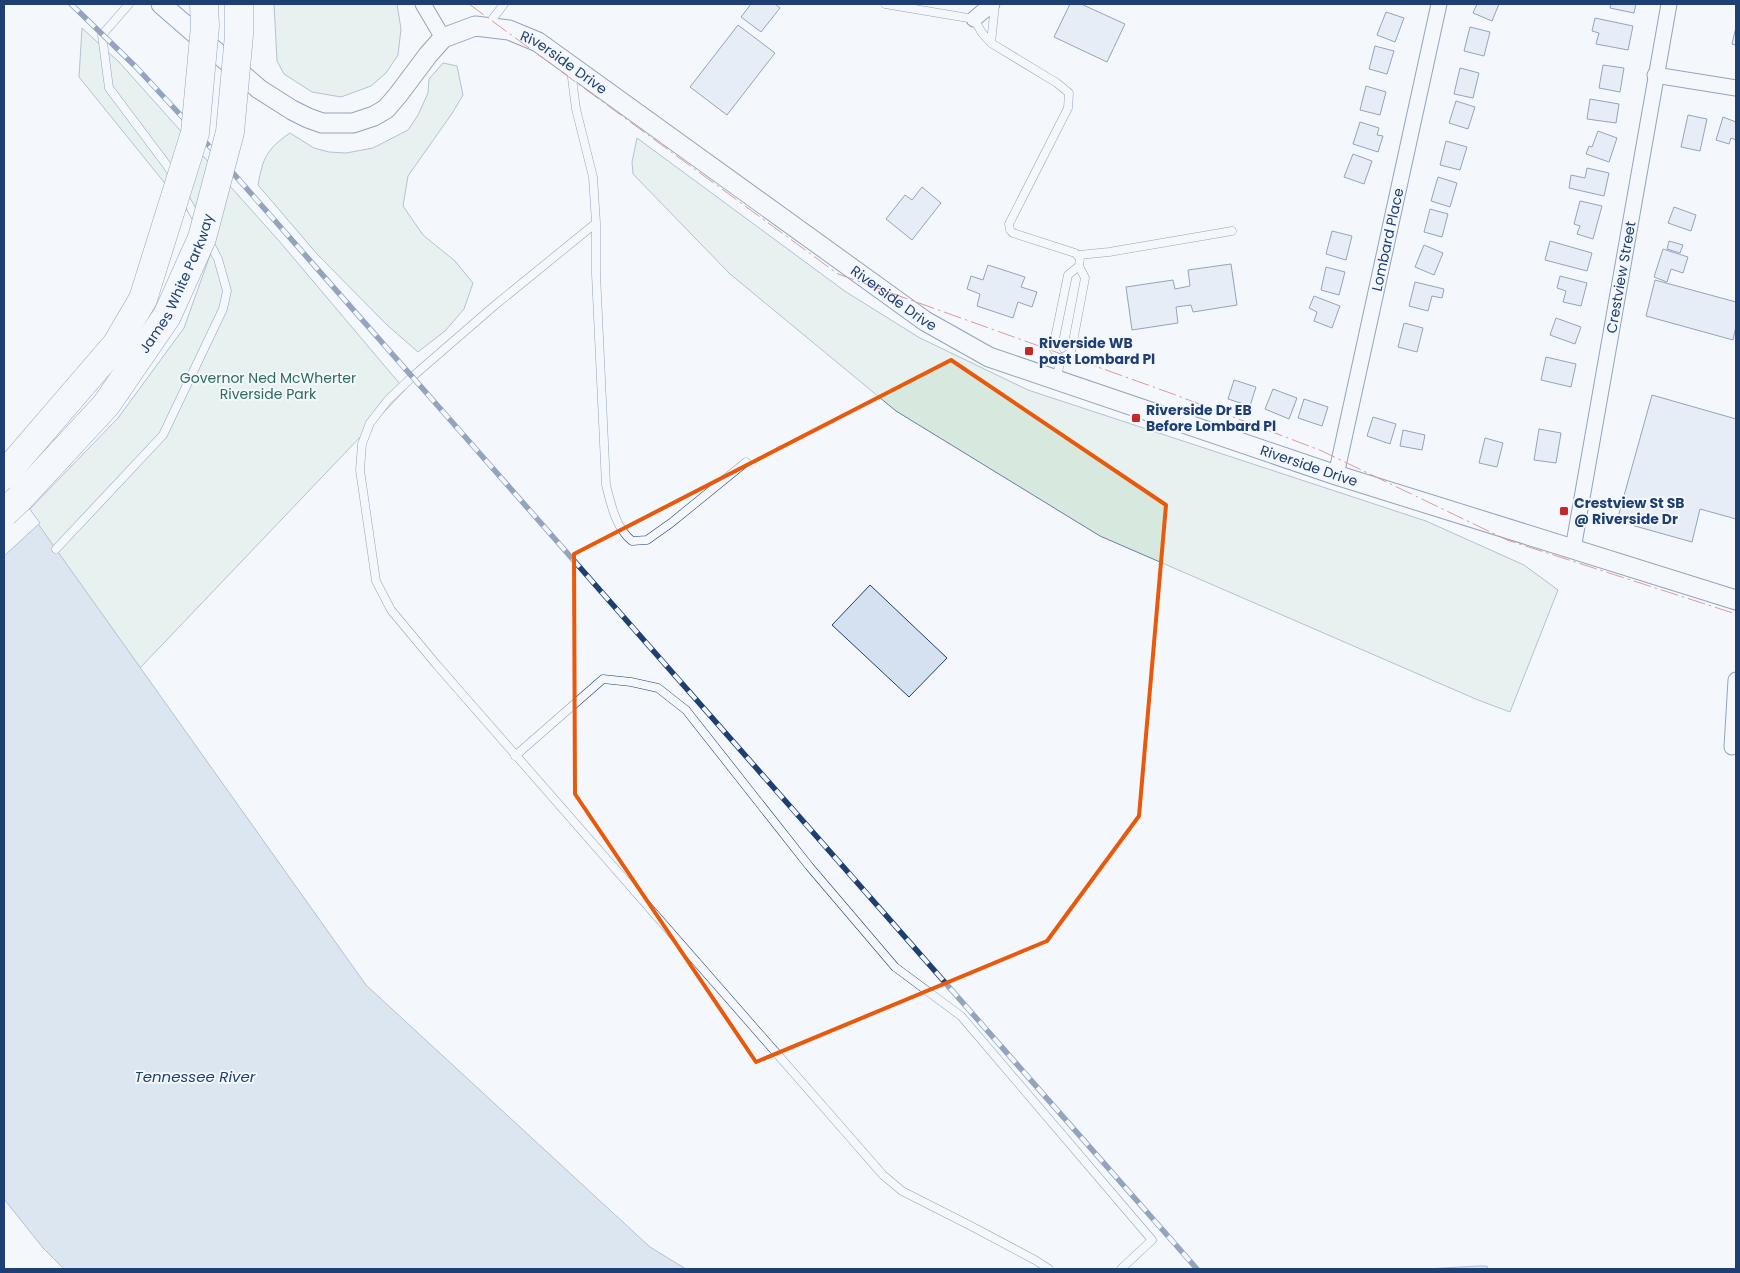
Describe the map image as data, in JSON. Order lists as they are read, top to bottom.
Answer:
{
  "streets": {
    "highway": ["James White Parkway"],
    "street": ["Riverside Drive", "Lombard Place", "Crestview Street"]
  },
  "crossings": [
    ["Riverside Drive", "Lombard Place"],
    ["Riverside Drive", "Crestview Street"]
  ],
  "water": ["Tennessee River"],
  "parks": ["Governor Ned McWherter Riverside Park"],
  "places": {
    "transit": ["Riverside WB past Lombard Pl", "Riverside Dr EB Before Lombard Pl", "Crestview St SB @ Riverside Dr"]
  }
}
